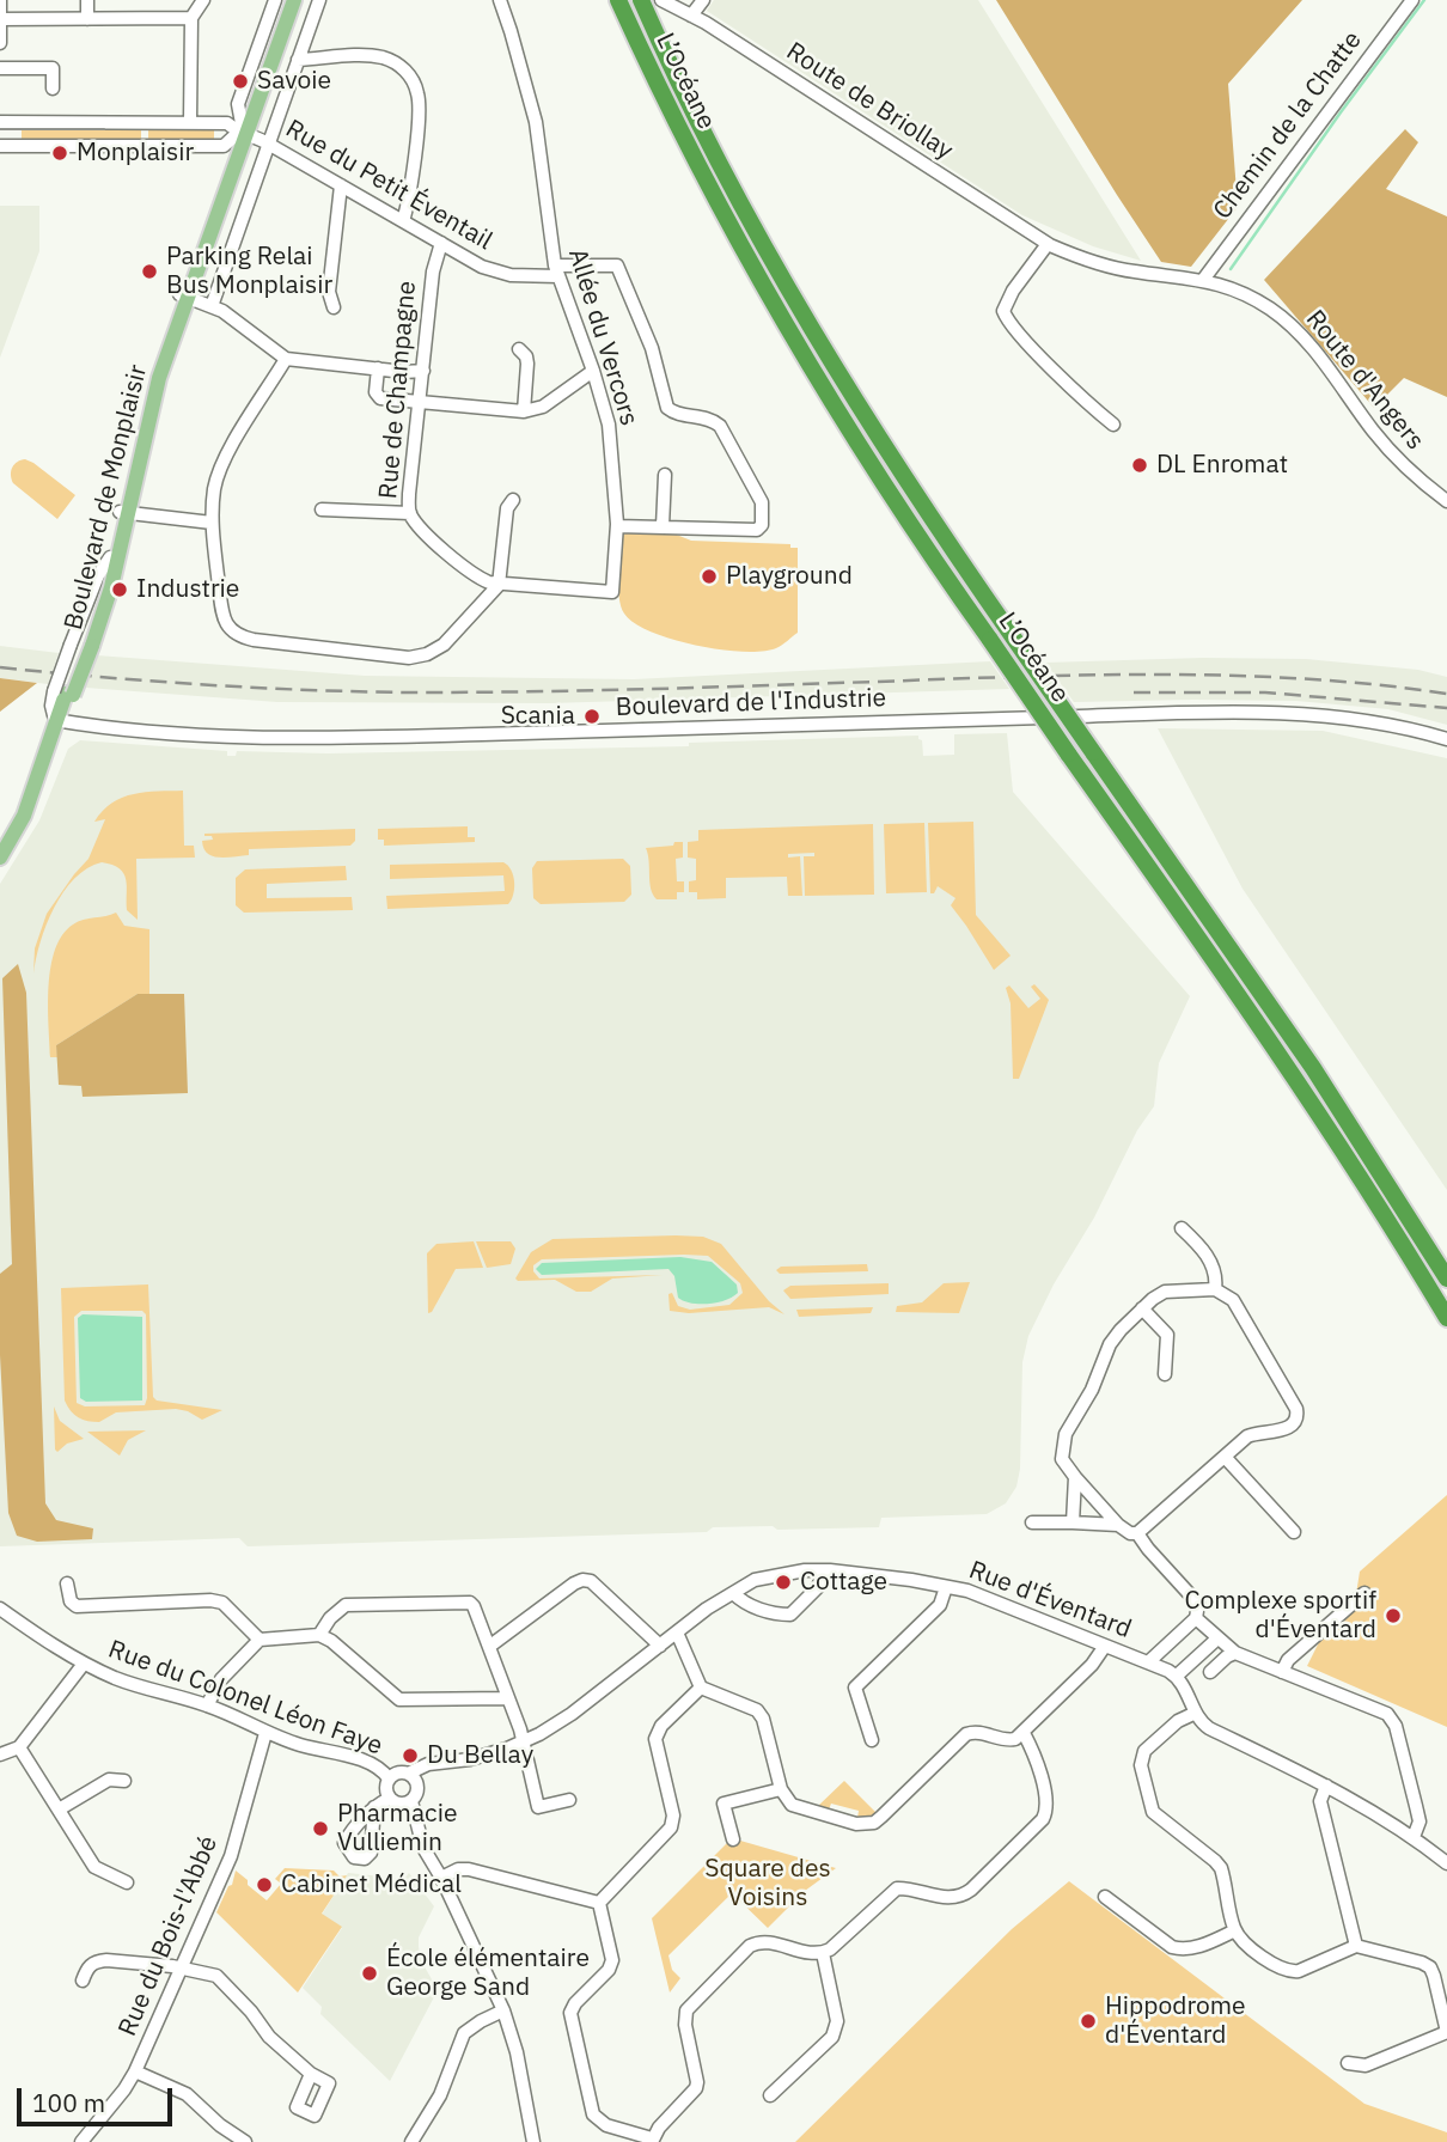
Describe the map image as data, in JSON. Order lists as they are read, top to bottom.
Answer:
{
  "streets": {
    "highway": ["L’Océane"],
    "main road": ["Boulevard de Monplaisir"],
    "street": [
      "Route de Briollay",
      "Chemin de la Chatte",
      "Rue du Petit Éventail",
      "Allée du Vercors",
      "Route d'Angers",
      "Rue de Champagne",
      "Boulevard de l'Industrie",
      "Rue d'Éventard",
      "Rue du Colonel Léon Faye",
      "Rue du Bois-l'Abbé"
    ]
  },
  "crossings": [
    ["Route de Briollay", "Route d'Angers"],
    ["Chemin de la Chatte", "Route d'Angers"],
    ["Rue du Petit Éventail", "Allée du Vercors"],
    ["Rue du Petit Éventail", "Rue de Champagne"],
    ["Rue du Petit Éventail", "Boulevard de Monplaisir"],
    ["Allée du Vercors", "Rue de Champagne"],
    ["Boulevard de Monplaisir", "Boulevard de l'Industrie"],
    ["Rue d'Éventard", "Rue du Colonel Léon Faye"],
    ["Rue du Colonel Léon Faye", "Rue du Bois-l'Abbé"]
  ],
  "parks": ["Square des Voisins"],
  "places": [
    "Savoie",
    "Monplaisir",
    "Parking Relai Bus Monplaisir",
    "DL Enromat",
    "Playground",
    "Industrie",
    "Scania",
    "Cottage",
    "Complexe sportif d'Éventard",
    "Du Bellay",
    "Pharmacie Vulliemin",
    "Cabinet Médical",
    "École élémentaire George Sand",
    "Hippodrome d'Éventard"
  ],
  "scale_bar": "100 m"
}
